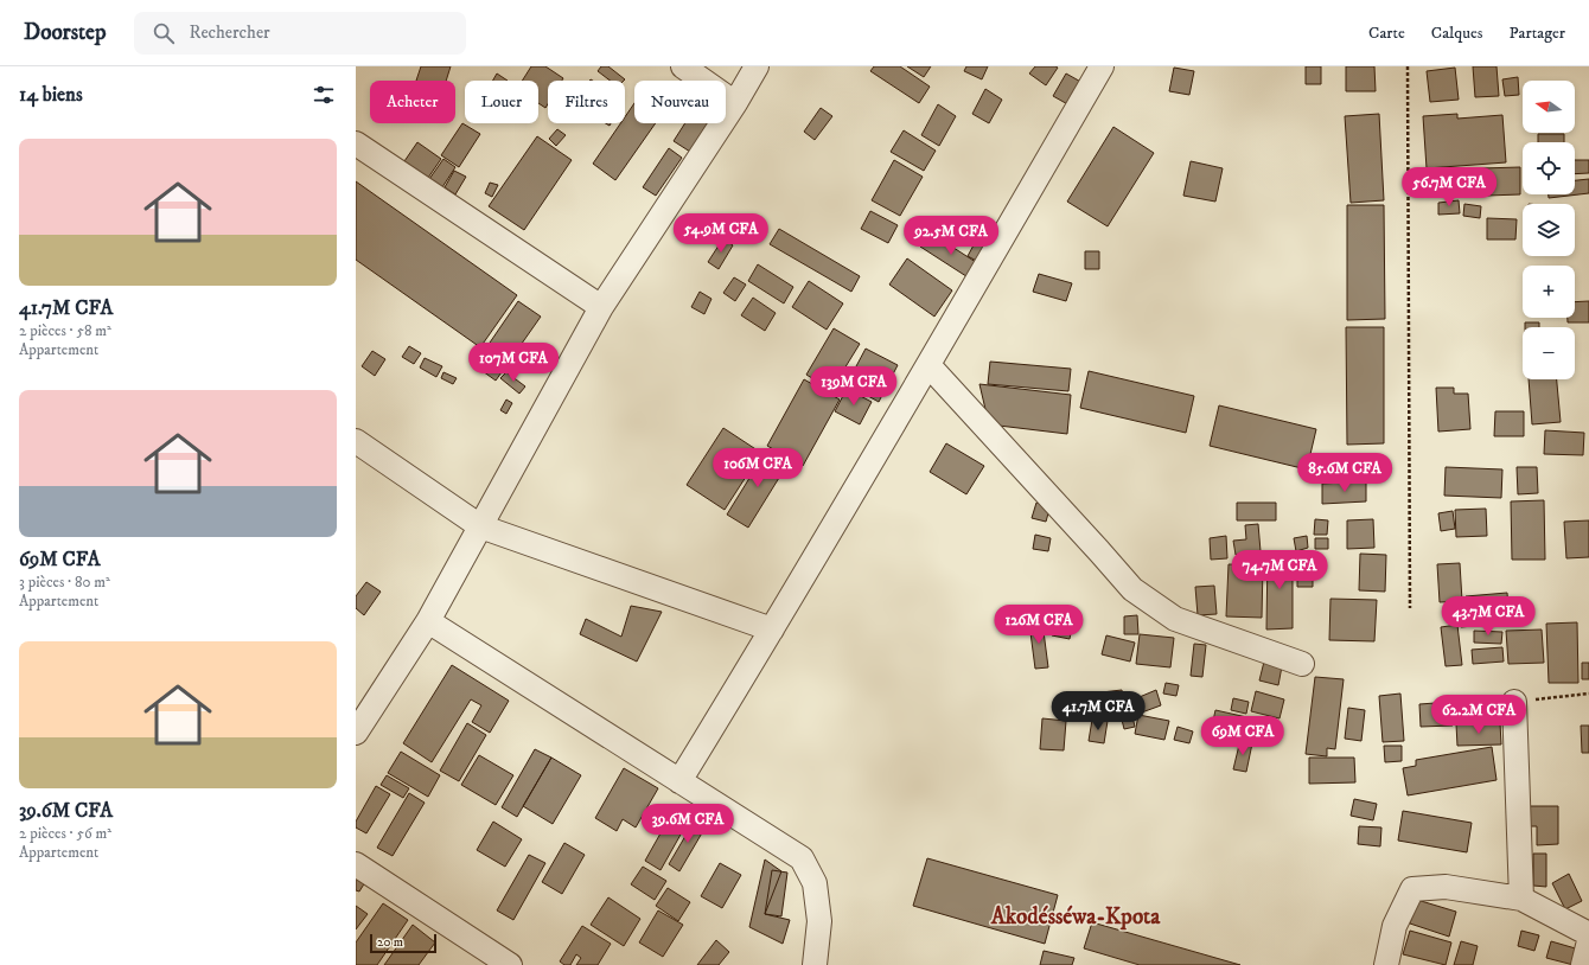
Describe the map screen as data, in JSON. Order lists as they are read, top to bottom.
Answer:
{
  "districts": ["Akodésséwa-Kpota"],
  "scale_bar": "20 m",
  "north": "left",
  "page": {
    "header": "Doorstep",
    "search": "Rechercher",
    "nav": ["Carte", "Calques", "Partager"],
    "heading": "14 biens",
    "map_buttons": ["+", "−"],
    "chip": [
      "Acheter",
      "Louer",
      "Filtres",
      "Nouveau"
    ],
    "list": [
      {
        "name": "41.7M CFA",
        "note": "2 pièces · 58 m² · Appartement"
      },
      {
        "name": "69M CFA",
        "note": "3 pièces · 80 m² · Appartement"
      },
      {
        "name": "39.6M CFA",
        "note": "2 pièces · 56 m² · Appartement"
      }
    ],
    "price": [
      "56.7M CFA",
      "54.9M CFA",
      "92.5M CFA",
      "107M CFA",
      "139M CFA",
      "106M CFA",
      "85.6M CFA",
      "74.7M CFA",
      "43.7M CFA",
      "126M CFA",
      "41.7M CFA",
      "62.2M CFA",
      "69M CFA",
      "39.6M CFA"
    ],
    "scale": "20 m"
  }
}
